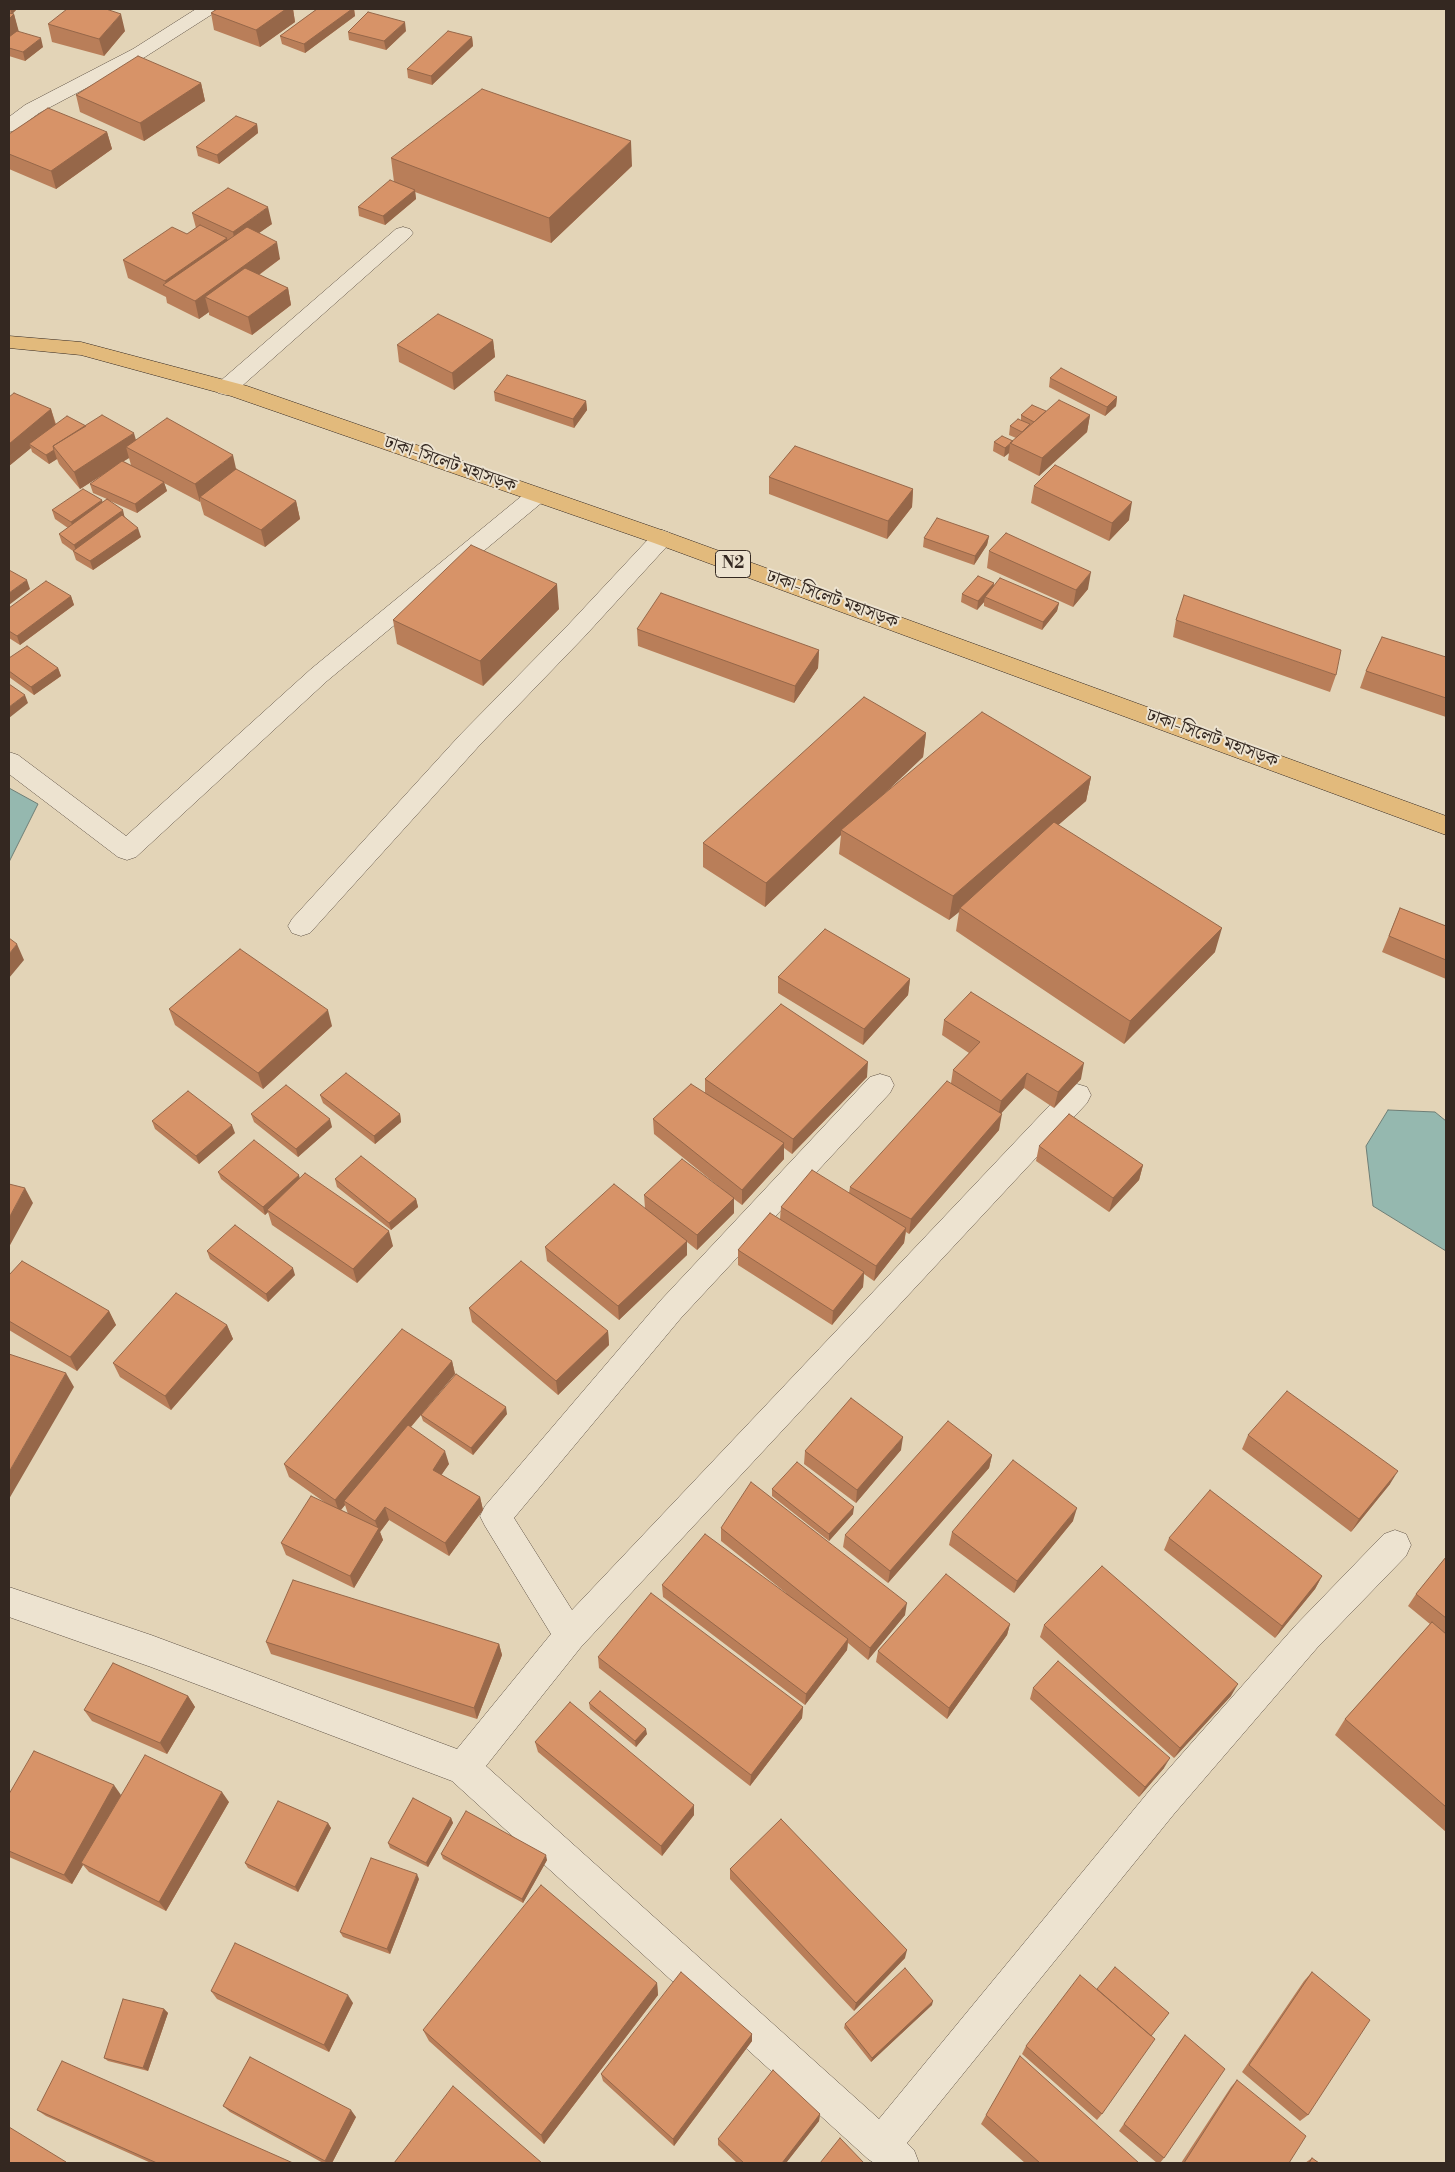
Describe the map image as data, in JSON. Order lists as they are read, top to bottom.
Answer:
{
  "streets": {
    "highway": ["ঢাকা-সিলেট মহাসড়ক", "N2"]
  }
}
